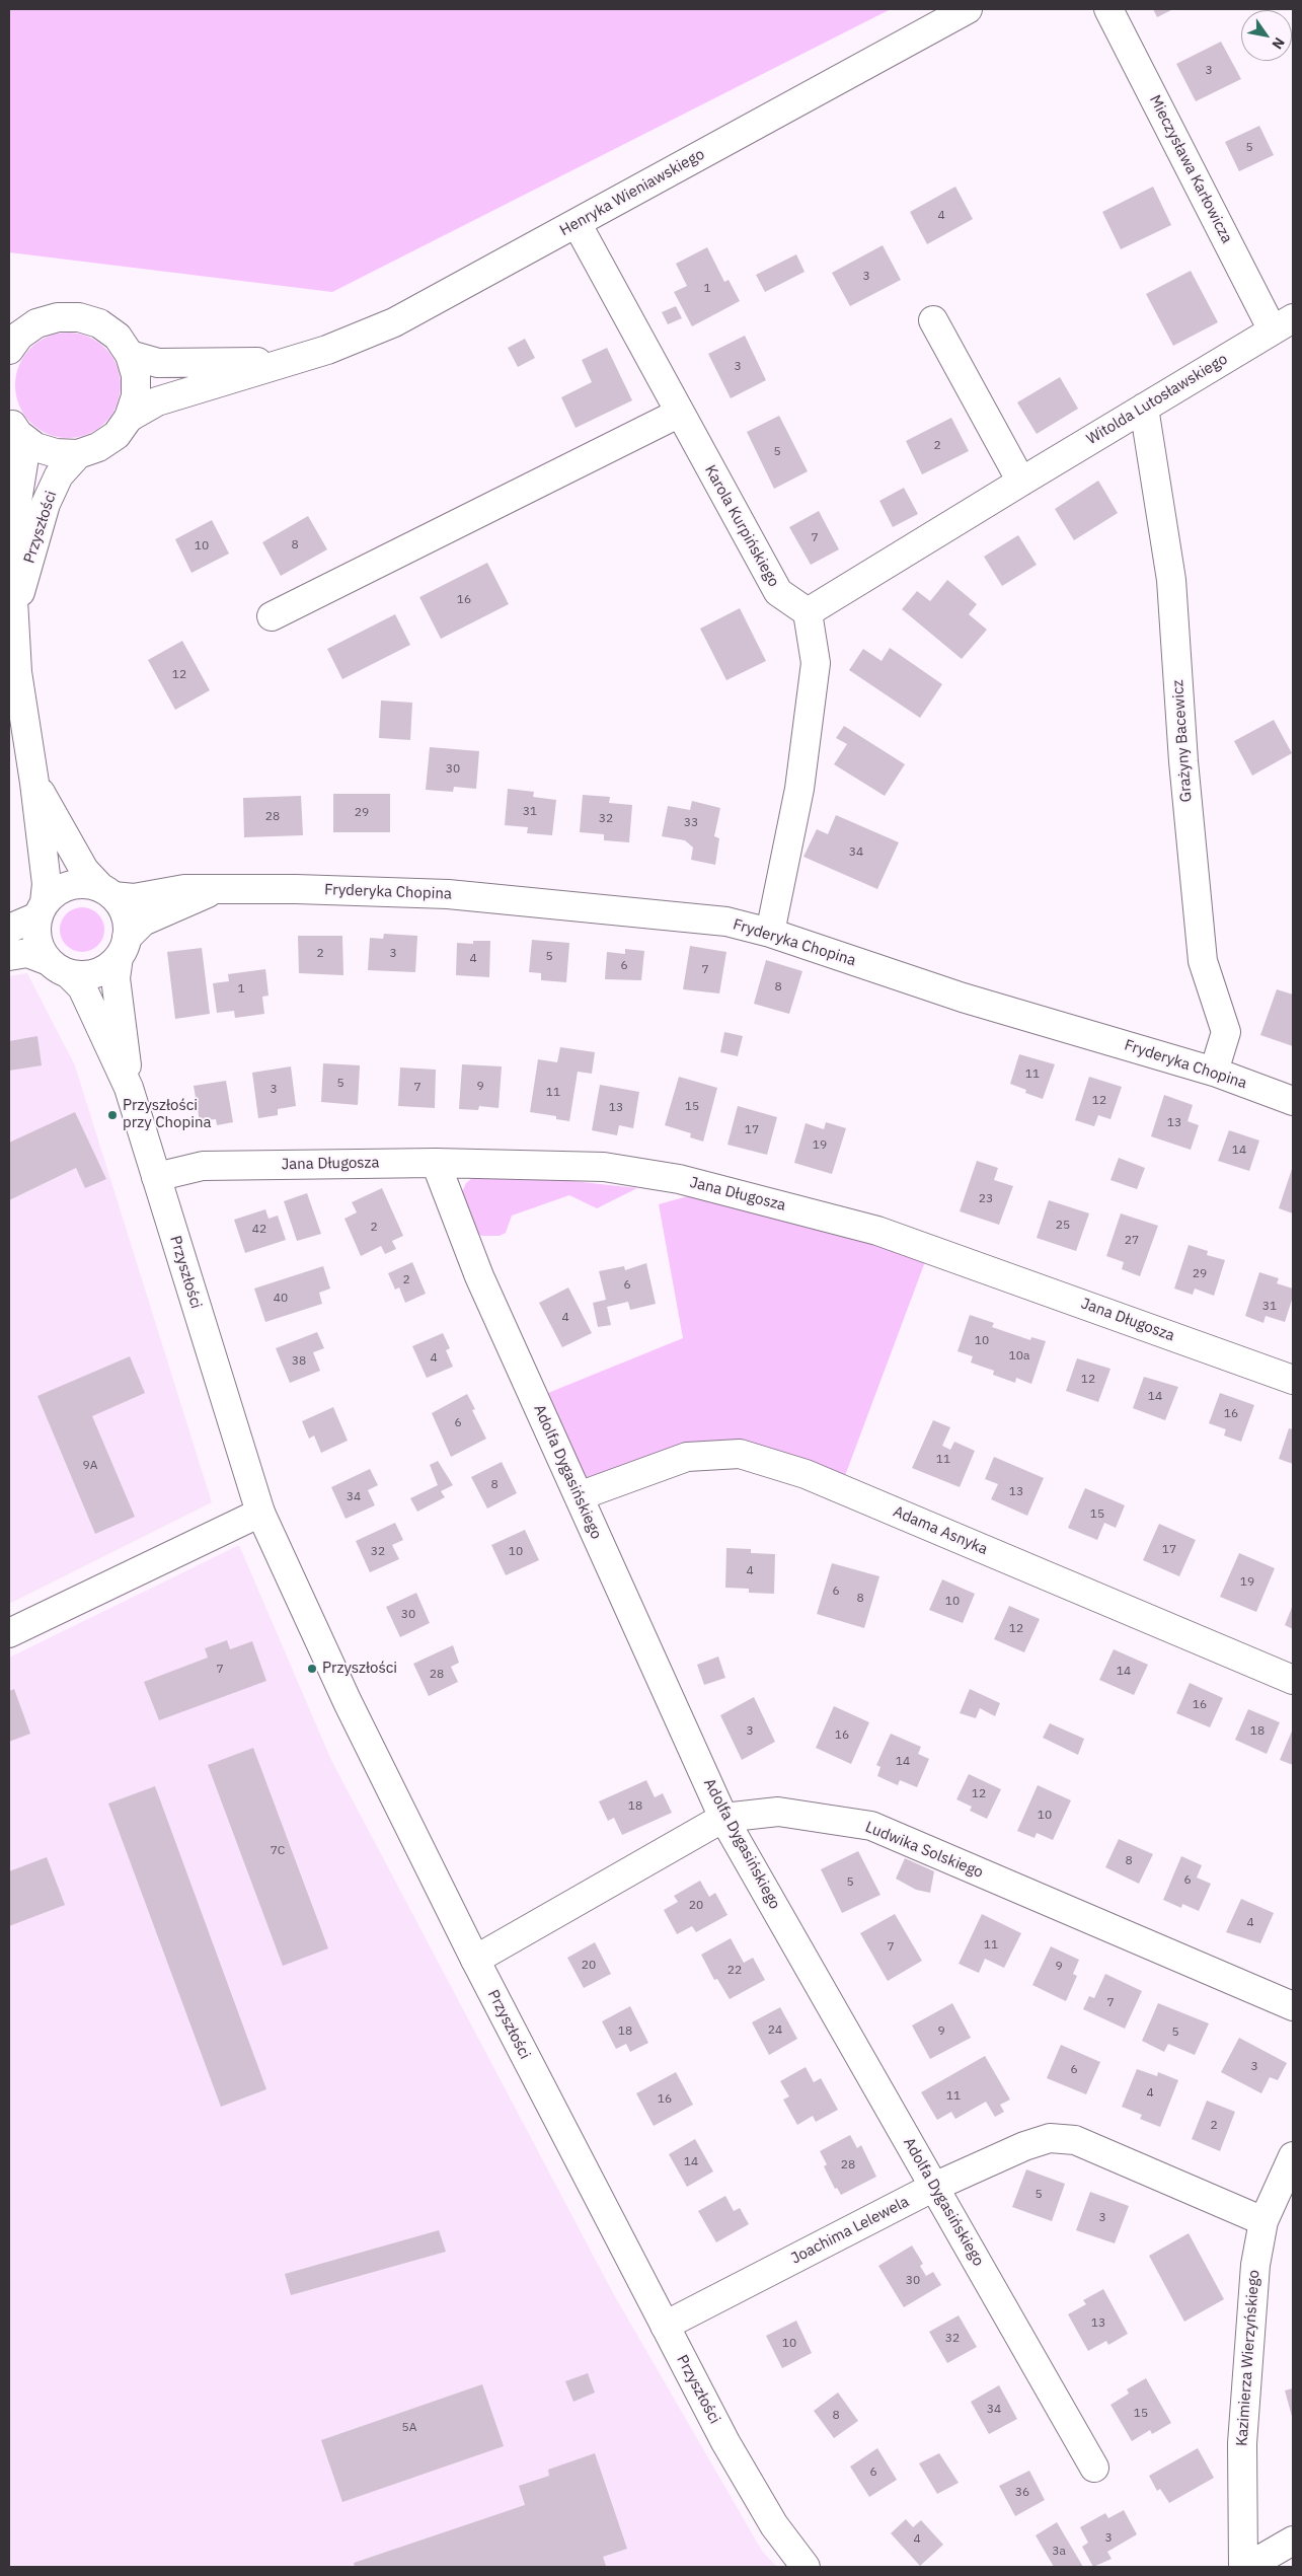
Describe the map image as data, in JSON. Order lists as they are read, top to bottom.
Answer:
{
  "streets": {
    "street": [
      "Mieczysława Karłowicza",
      "Henryka Wieniawskiego",
      "Witolda Lutosławskiego",
      "Karola Kurpińskiego",
      "Przyszłości",
      "Grażyny Bacewicz",
      "Fryderyka Chopina",
      "Jana Długosza",
      "Adolfa Dygasińskiego",
      "Adama Asnyka",
      "Ludwika Solskiego",
      "Joachima Lelewela",
      "Kazimierza Wierzyńskiego"
    ]
  },
  "crossings": [
    ["Mieczysława Karłowicza", "Witolda Lutosławskiego"],
    ["Henryka Wieniawskiego", "Karola Kurpińskiego"],
    ["Witolda Lutosławskiego", "Karola Kurpińskiego"],
    ["Witolda Lutosławskiego", "Grażyny Bacewicz"],
    ["Przyszłości", "Fryderyka Chopina"],
    ["Przyszłości", "Jana Długosza"],
    ["Przyszłości", "Ludwika Solskiego"],
    ["Przyszłości", "Joachima Lelewela"],
    ["Grażyny Bacewicz", "Fryderyka Chopina"],
    ["Jana Długosza", "Adolfa Dygasińskiego"],
    ["Adolfa Dygasińskiego", "Adama Asnyka"],
    ["Adolfa Dygasińskiego", "Ludwika Solskiego"],
    ["Adolfa Dygasińskiego", "Joachima Lelewela"],
    ["Joachima Lelewela", "Kazimierza Wierzyńskiego"]
  ],
  "places": ["Przyszłości przy Chopina", "Przyszłości"],
  "house_numbers": [
    "3",
    "5",
    "4",
    "3",
    "1",
    "3",
    "2",
    "5",
    "7",
    "8",
    "10",
    "16",
    "12",
    "30",
    "31",
    "29",
    "28",
    "32",
    "33",
    "34",
    "2",
    "3",
    "5",
    "4",
    "6",
    "7",
    "8",
    "1",
    "11",
    "5",
    "9",
    "7",
    "3",
    "11",
    "12",
    "15",
    "13",
    "13",
    "17",
    "19",
    "14",
    "23",
    "25",
    "2",
    "42",
    "27",
    "29",
    "2",
    "6",
    "40",
    "31",
    "4",
    "10",
    "10a",
    "4",
    "38",
    "12",
    "14",
    "16",
    "6",
    "11",
    "9A",
    "8",
    "13",
    "34",
    "15",
    "17",
    "32",
    "10",
    "4",
    "19",
    "6",
    "8",
    "10",
    "30",
    "12",
    "7",
    "14",
    "28",
    "16",
    "3",
    "18",
    "16",
    "14",
    "12",
    "18",
    "10",
    "7C",
    "8",
    "6",
    "5",
    "20",
    "4",
    "11",
    "7",
    "20",
    "9",
    "22",
    "7",
    "24",
    "18",
    "9",
    "5",
    "3",
    "6",
    "4",
    "11",
    "16",
    "2",
    "14",
    "28",
    "5",
    "3",
    "30",
    "13",
    "32",
    "10",
    "34",
    "15",
    "8",
    "5A",
    "6",
    "36",
    "3",
    "4",
    "3a"
  ],
  "north": "bottom right"
}
